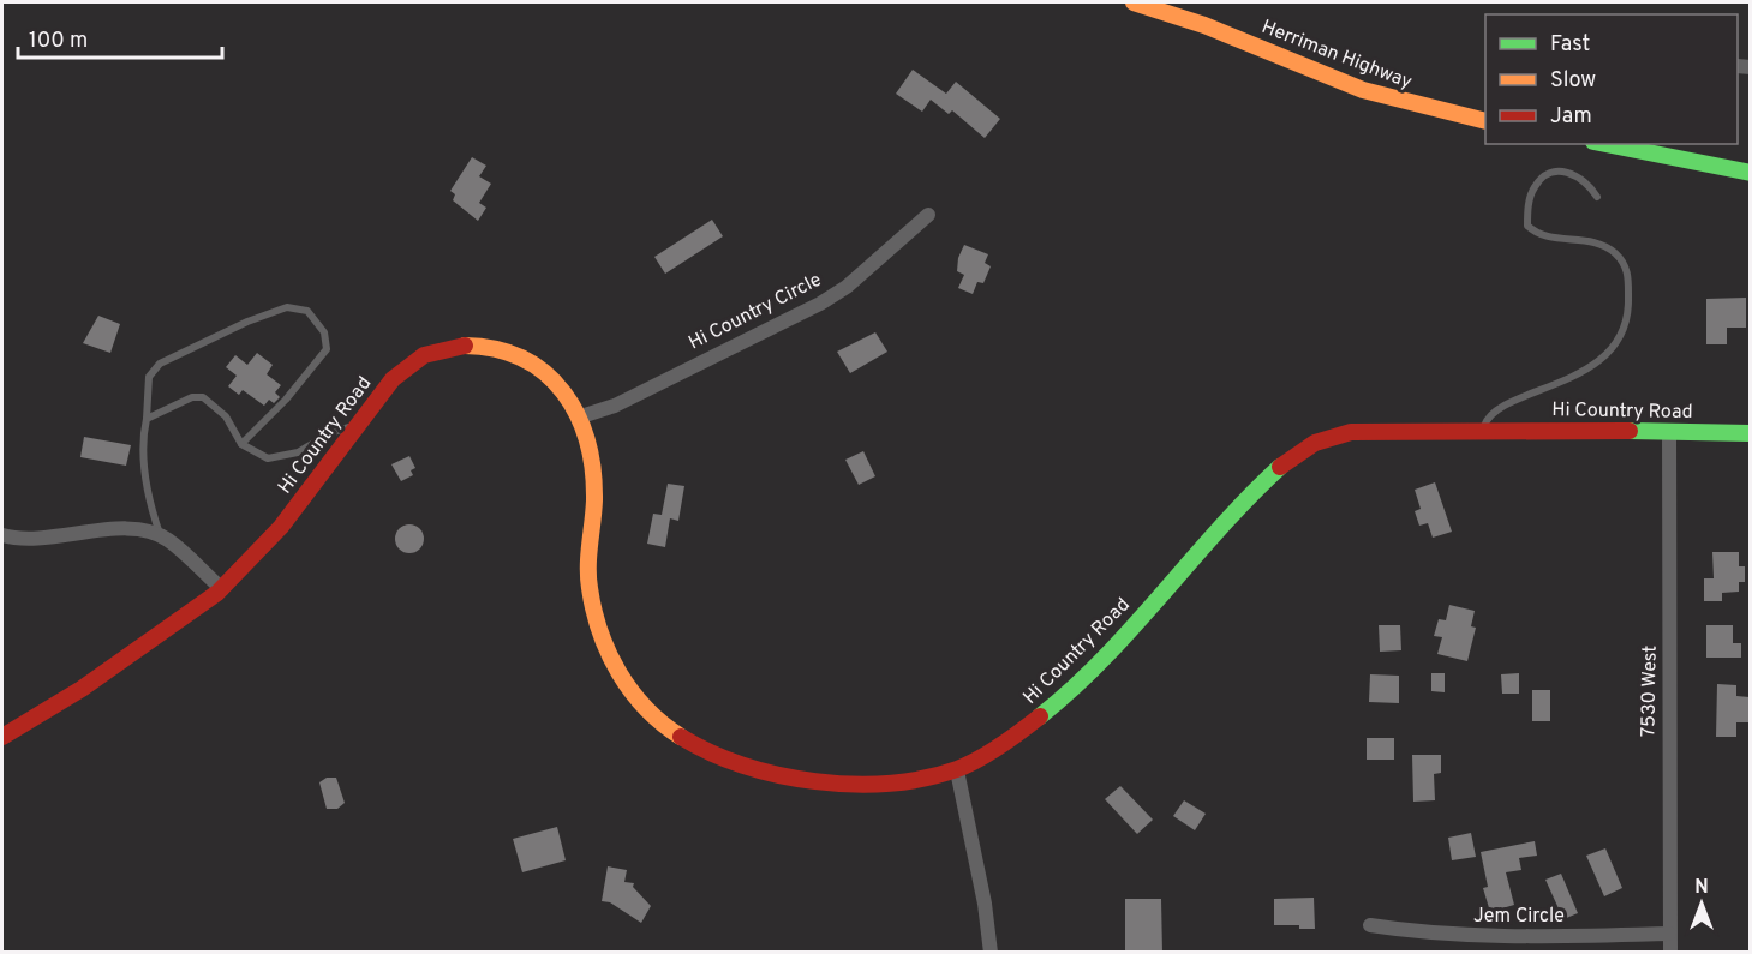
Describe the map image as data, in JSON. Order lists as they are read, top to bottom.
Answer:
{
  "streets": {
    "street": [
      "Herriman Highway",
      "Hi Country Circle",
      "Hi Country Road",
      "7530 West",
      "Jem Circle"
    ]
  },
  "crossings": [
    ["Hi Country Circle", "Hi Country Road"],
    ["Hi Country Road", "7530 West"],
    ["7530 West", "Jem Circle"]
  ],
  "legend": ["Fast", "Slow", "Jam"],
  "scale_bar": "100 m",
  "north": "top"
}
